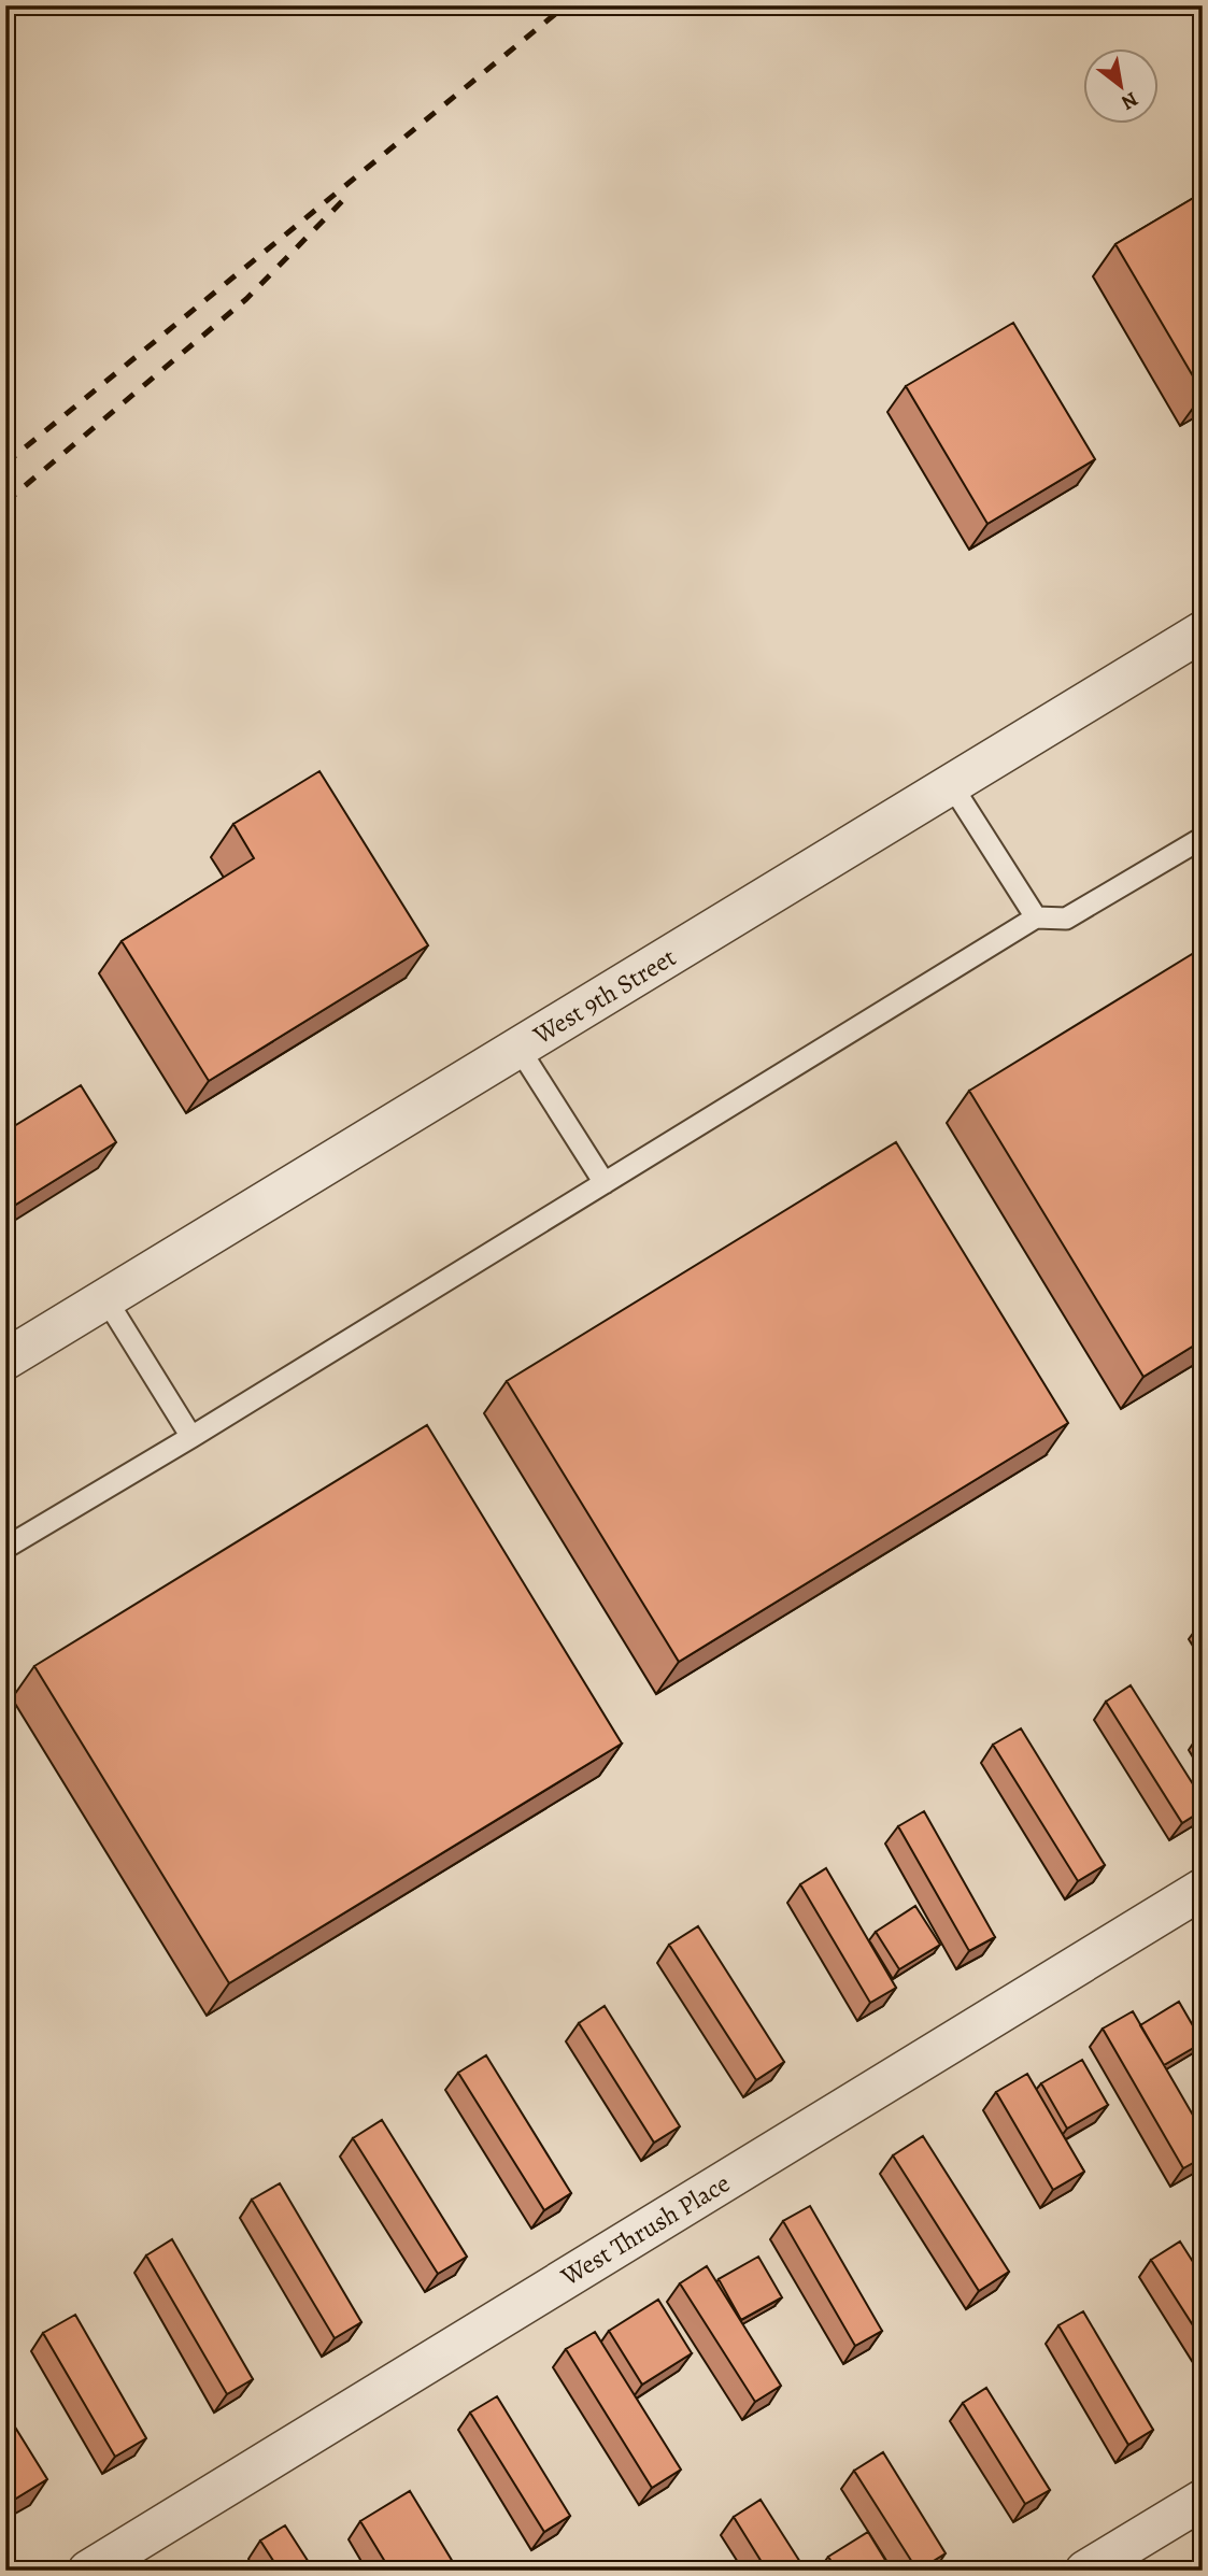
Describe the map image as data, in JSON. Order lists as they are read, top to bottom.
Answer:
{
  "streets": {
    "street": ["West 9th Street", "West Thrush Place"]
  },
  "north": "bottom right"
}
